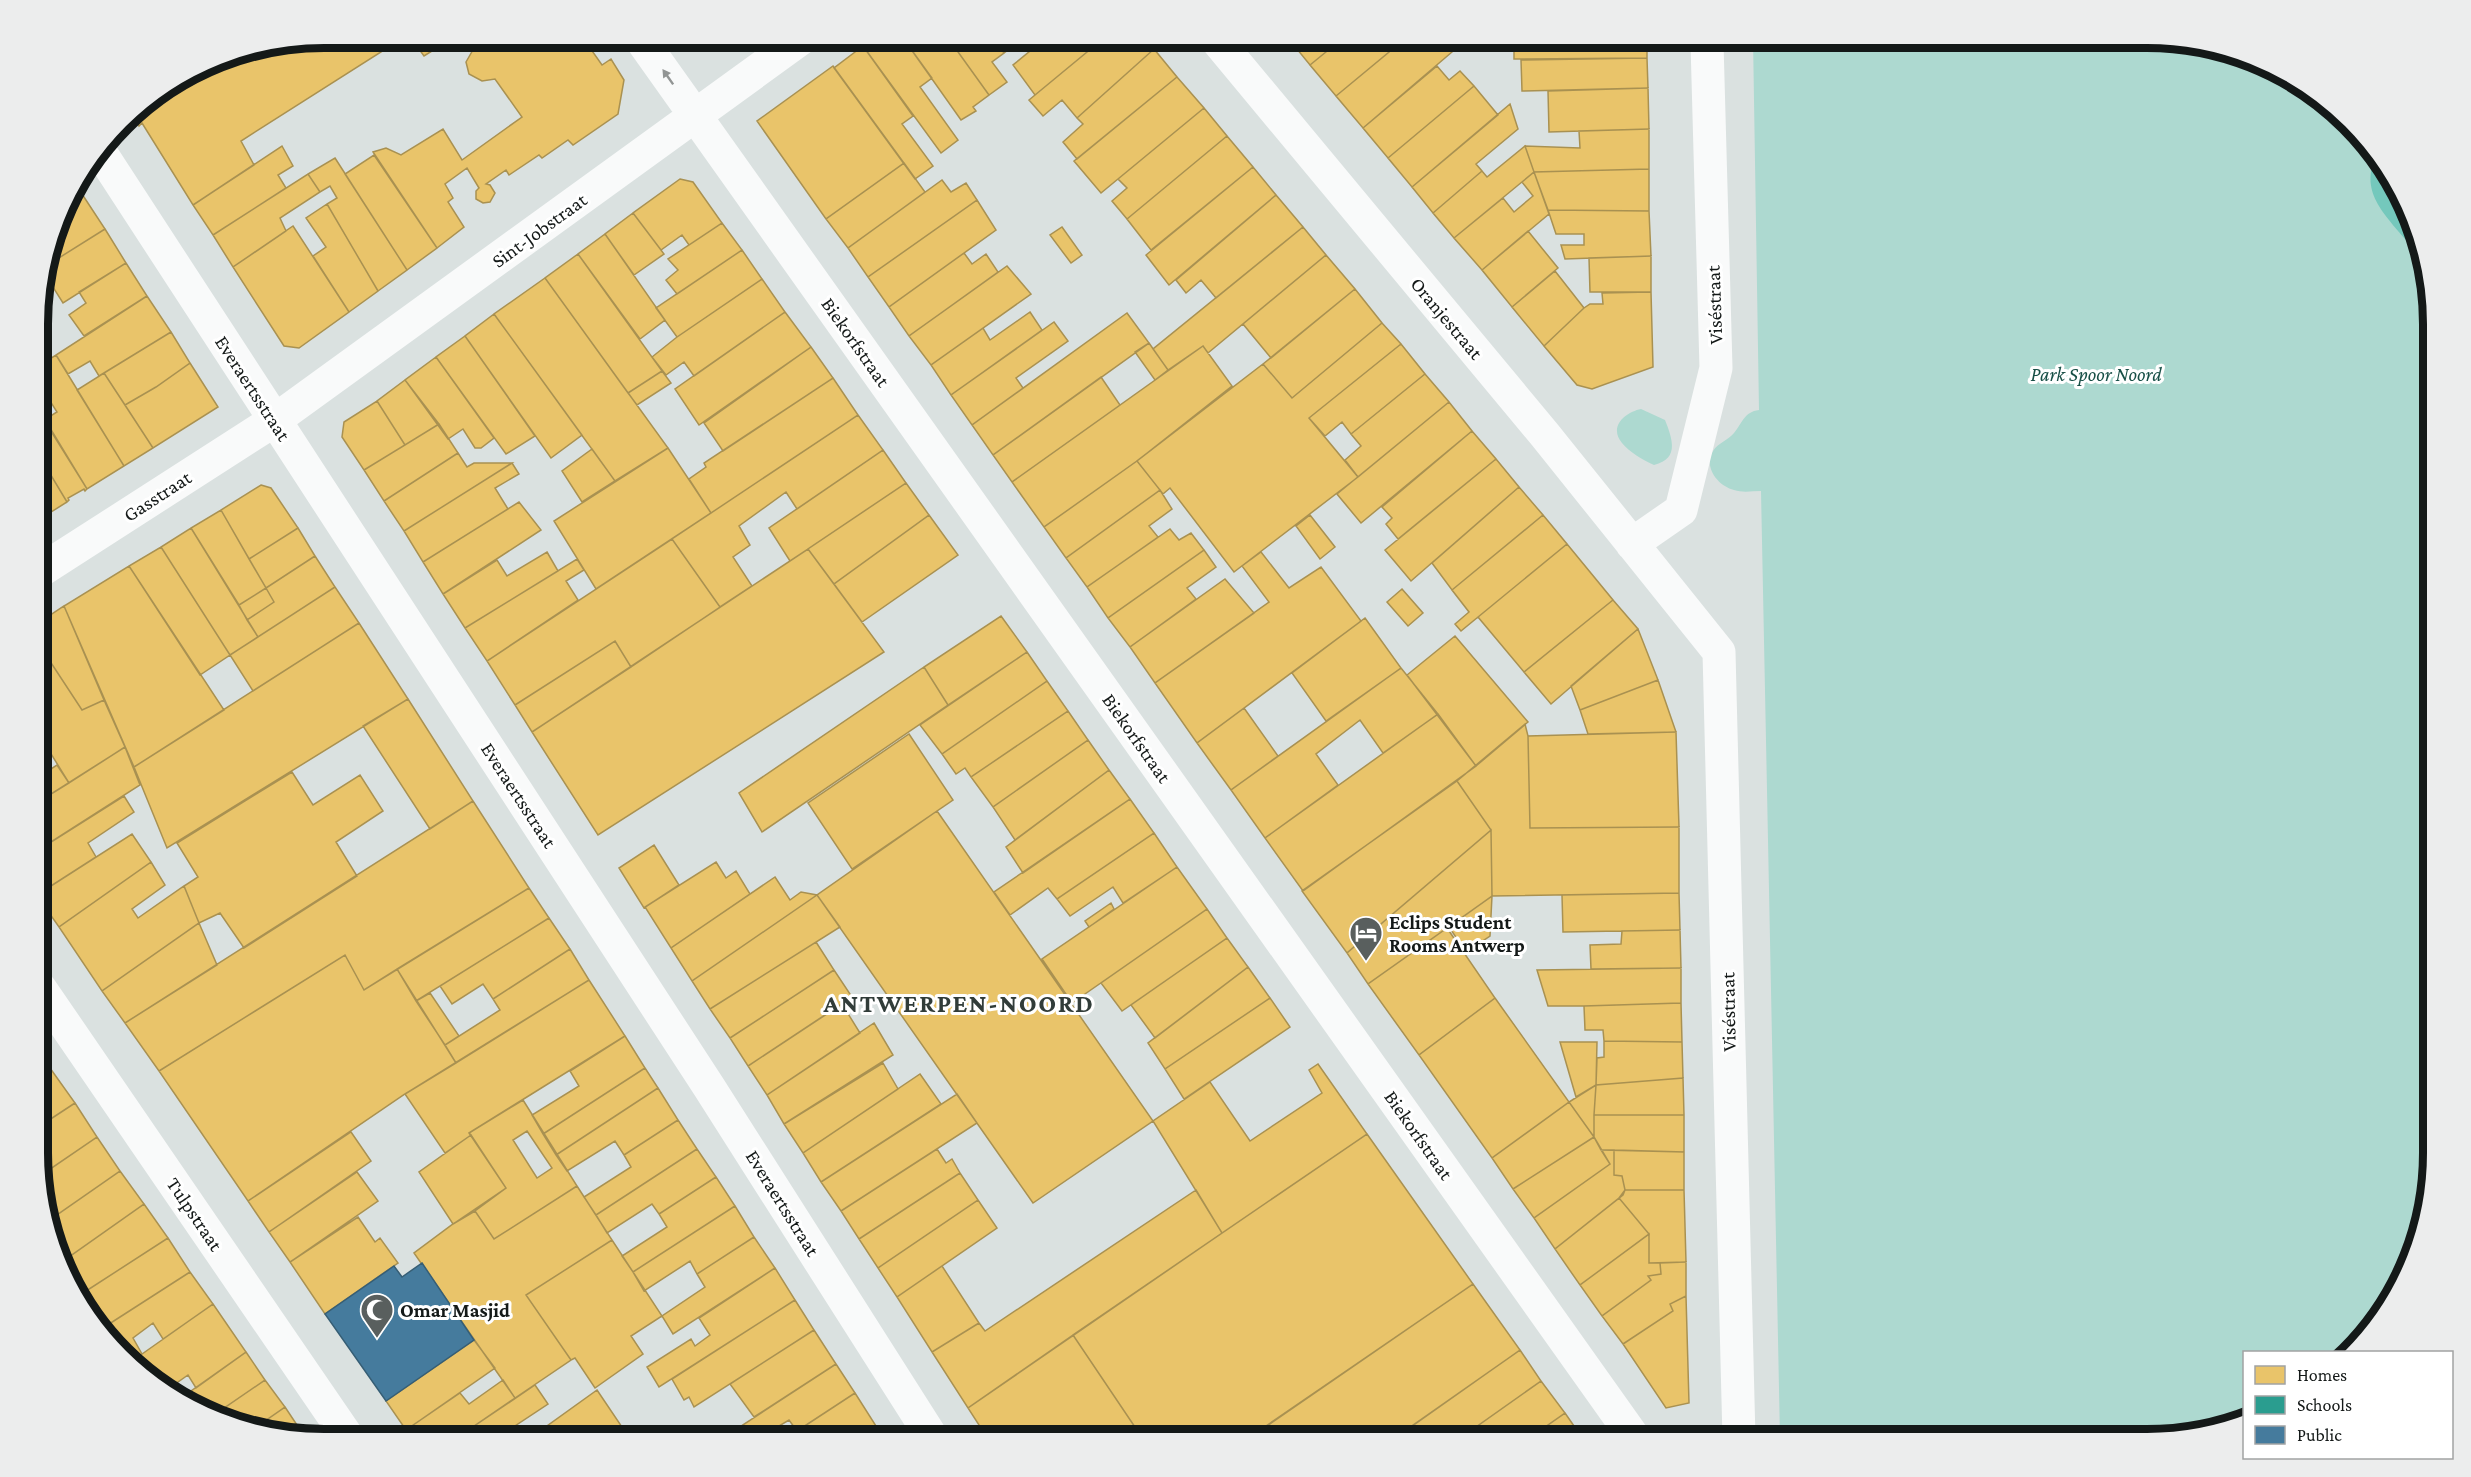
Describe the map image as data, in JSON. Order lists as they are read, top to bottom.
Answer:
{
  "streets": {
    "street": [
      "Sint-Jobstraat",
      "Viséstraat",
      "Oranjestraat",
      "Biekorfstraat",
      "Everaertsstraat",
      "Gasstraat",
      "Tulpstraat"
    ]
  },
  "crossings": [
    ["Sint-Jobstraat", "Biekorfstraat"],
    ["Sint-Jobstraat", "Everaertsstraat"],
    ["Sint-Jobstraat", "Gasstraat"],
    ["Viséstraat", "Oranjestraat"],
    ["Everaertsstraat", "Gasstraat"]
  ],
  "districts": ["ANTWERPEN-NOORD"],
  "parks": ["Park Spoor Noord"],
  "places": {
    "hotel": ["Eclips Student Rooms Antwerp"],
    "mosque": ["Omar Masjid"]
  },
  "legend": ["Homes", "Schools", "Public"]
}
